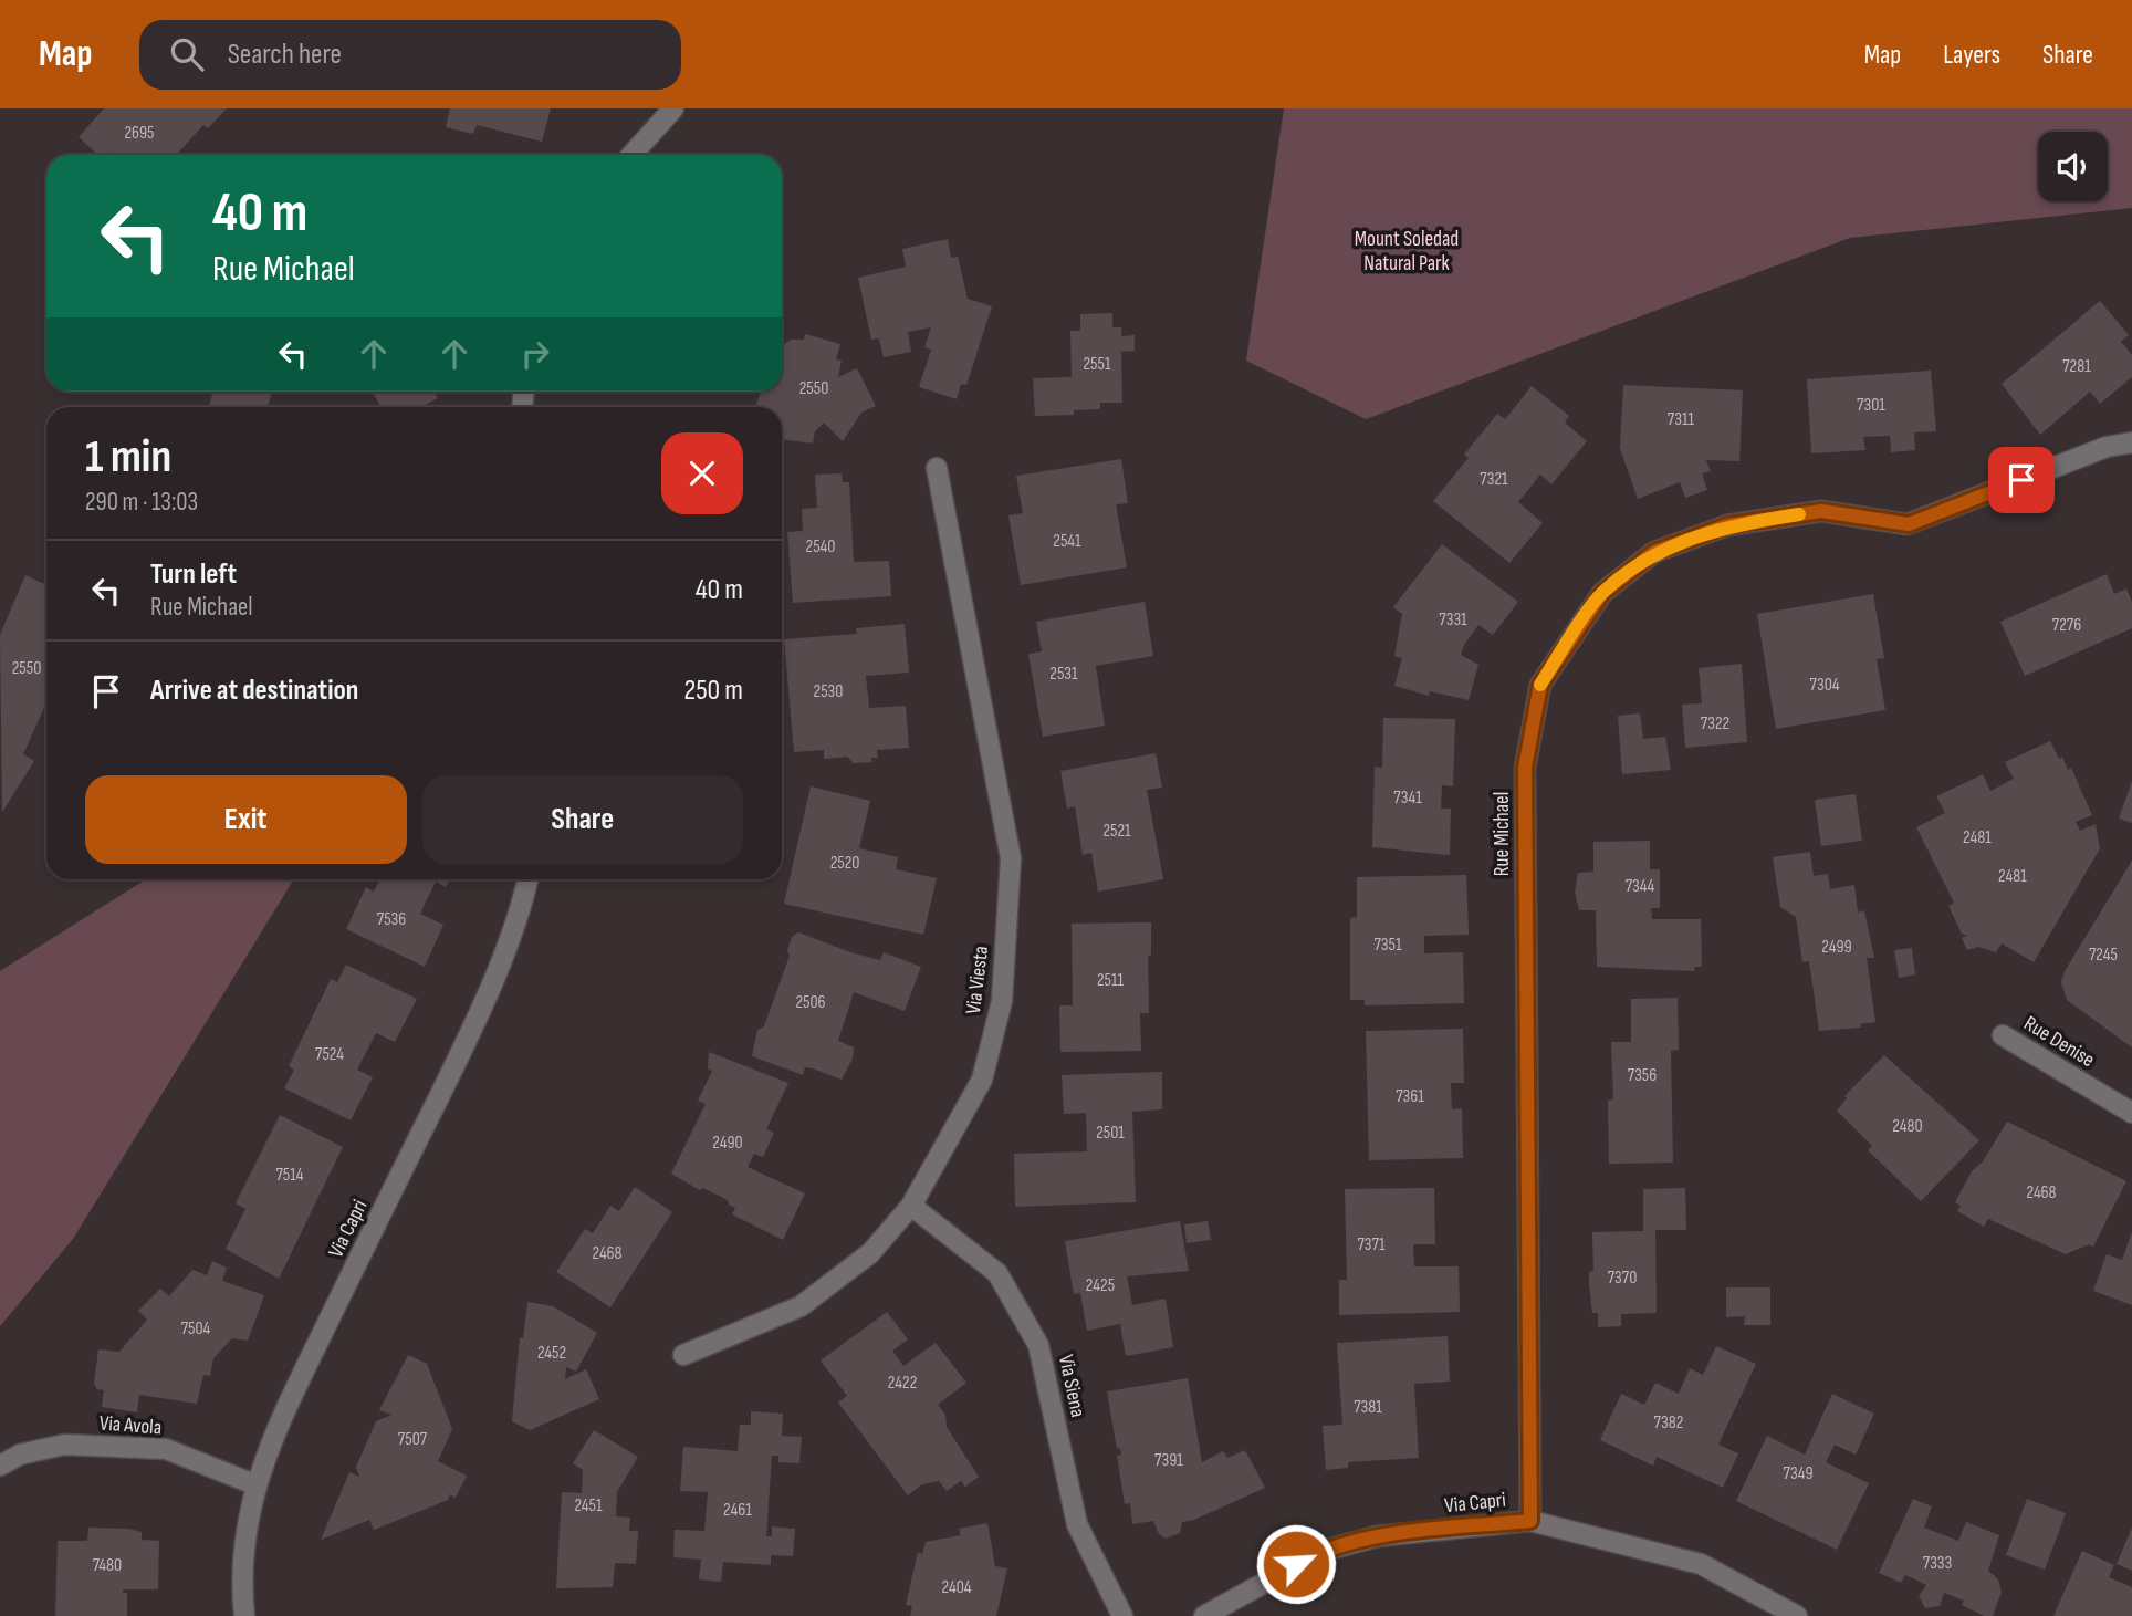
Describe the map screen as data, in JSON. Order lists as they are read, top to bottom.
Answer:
{
  "streets": {
    "street": [
      "Rue Michael",
      "Via Viesta",
      "Rue Denise",
      "Via Capri",
      "Via Siena",
      "Via Avola"
    ]
  },
  "crossings": [
    ["Rue Michael", "Via Capri"],
    ["Via Viesta", "Via Siena"],
    ["Via Capri", "Via Avola"]
  ],
  "parks": ["Mount Soledad Natural Park"],
  "house_numbers": [
    "2695",
    "2551",
    "7281",
    "2550",
    "7301",
    "7311",
    "7321",
    "2541",
    "2540",
    "7331",
    "7276",
    "2550",
    "2531",
    "7304",
    "2530",
    "7322",
    "7341",
    "2521",
    "2481",
    "2520",
    "2481",
    "7344",
    "7536",
    "7351",
    "2499",
    "7245",
    "2511",
    "2506",
    "7524",
    "7356",
    "7361",
    "2480",
    "2501",
    "2490",
    "7514",
    "2468",
    "7371",
    "2468",
    "7370",
    "2425",
    "7504",
    "2452",
    "2422",
    "7381",
    "7382",
    "7507",
    "7391",
    "7349",
    "2451",
    "2461",
    "7333",
    "7480",
    "2404"
  ],
  "page": {
    "header": "Map",
    "search": "Search here",
    "nav": ["Map", "Layers", "Share"],
    "turn": ["40 m", "Rue Michael"],
    "heading": ["1 min", "290 m · 13:03"],
    "list": [
      {
        "name": "Turn left",
        "note": "Rue Michael",
        "value": "40 m"
      },
      {
        "name": "Arrive at destination",
        "value": "250 m"
      }
    ],
    "buttons": ["Exit", "Share"]
  }
}
